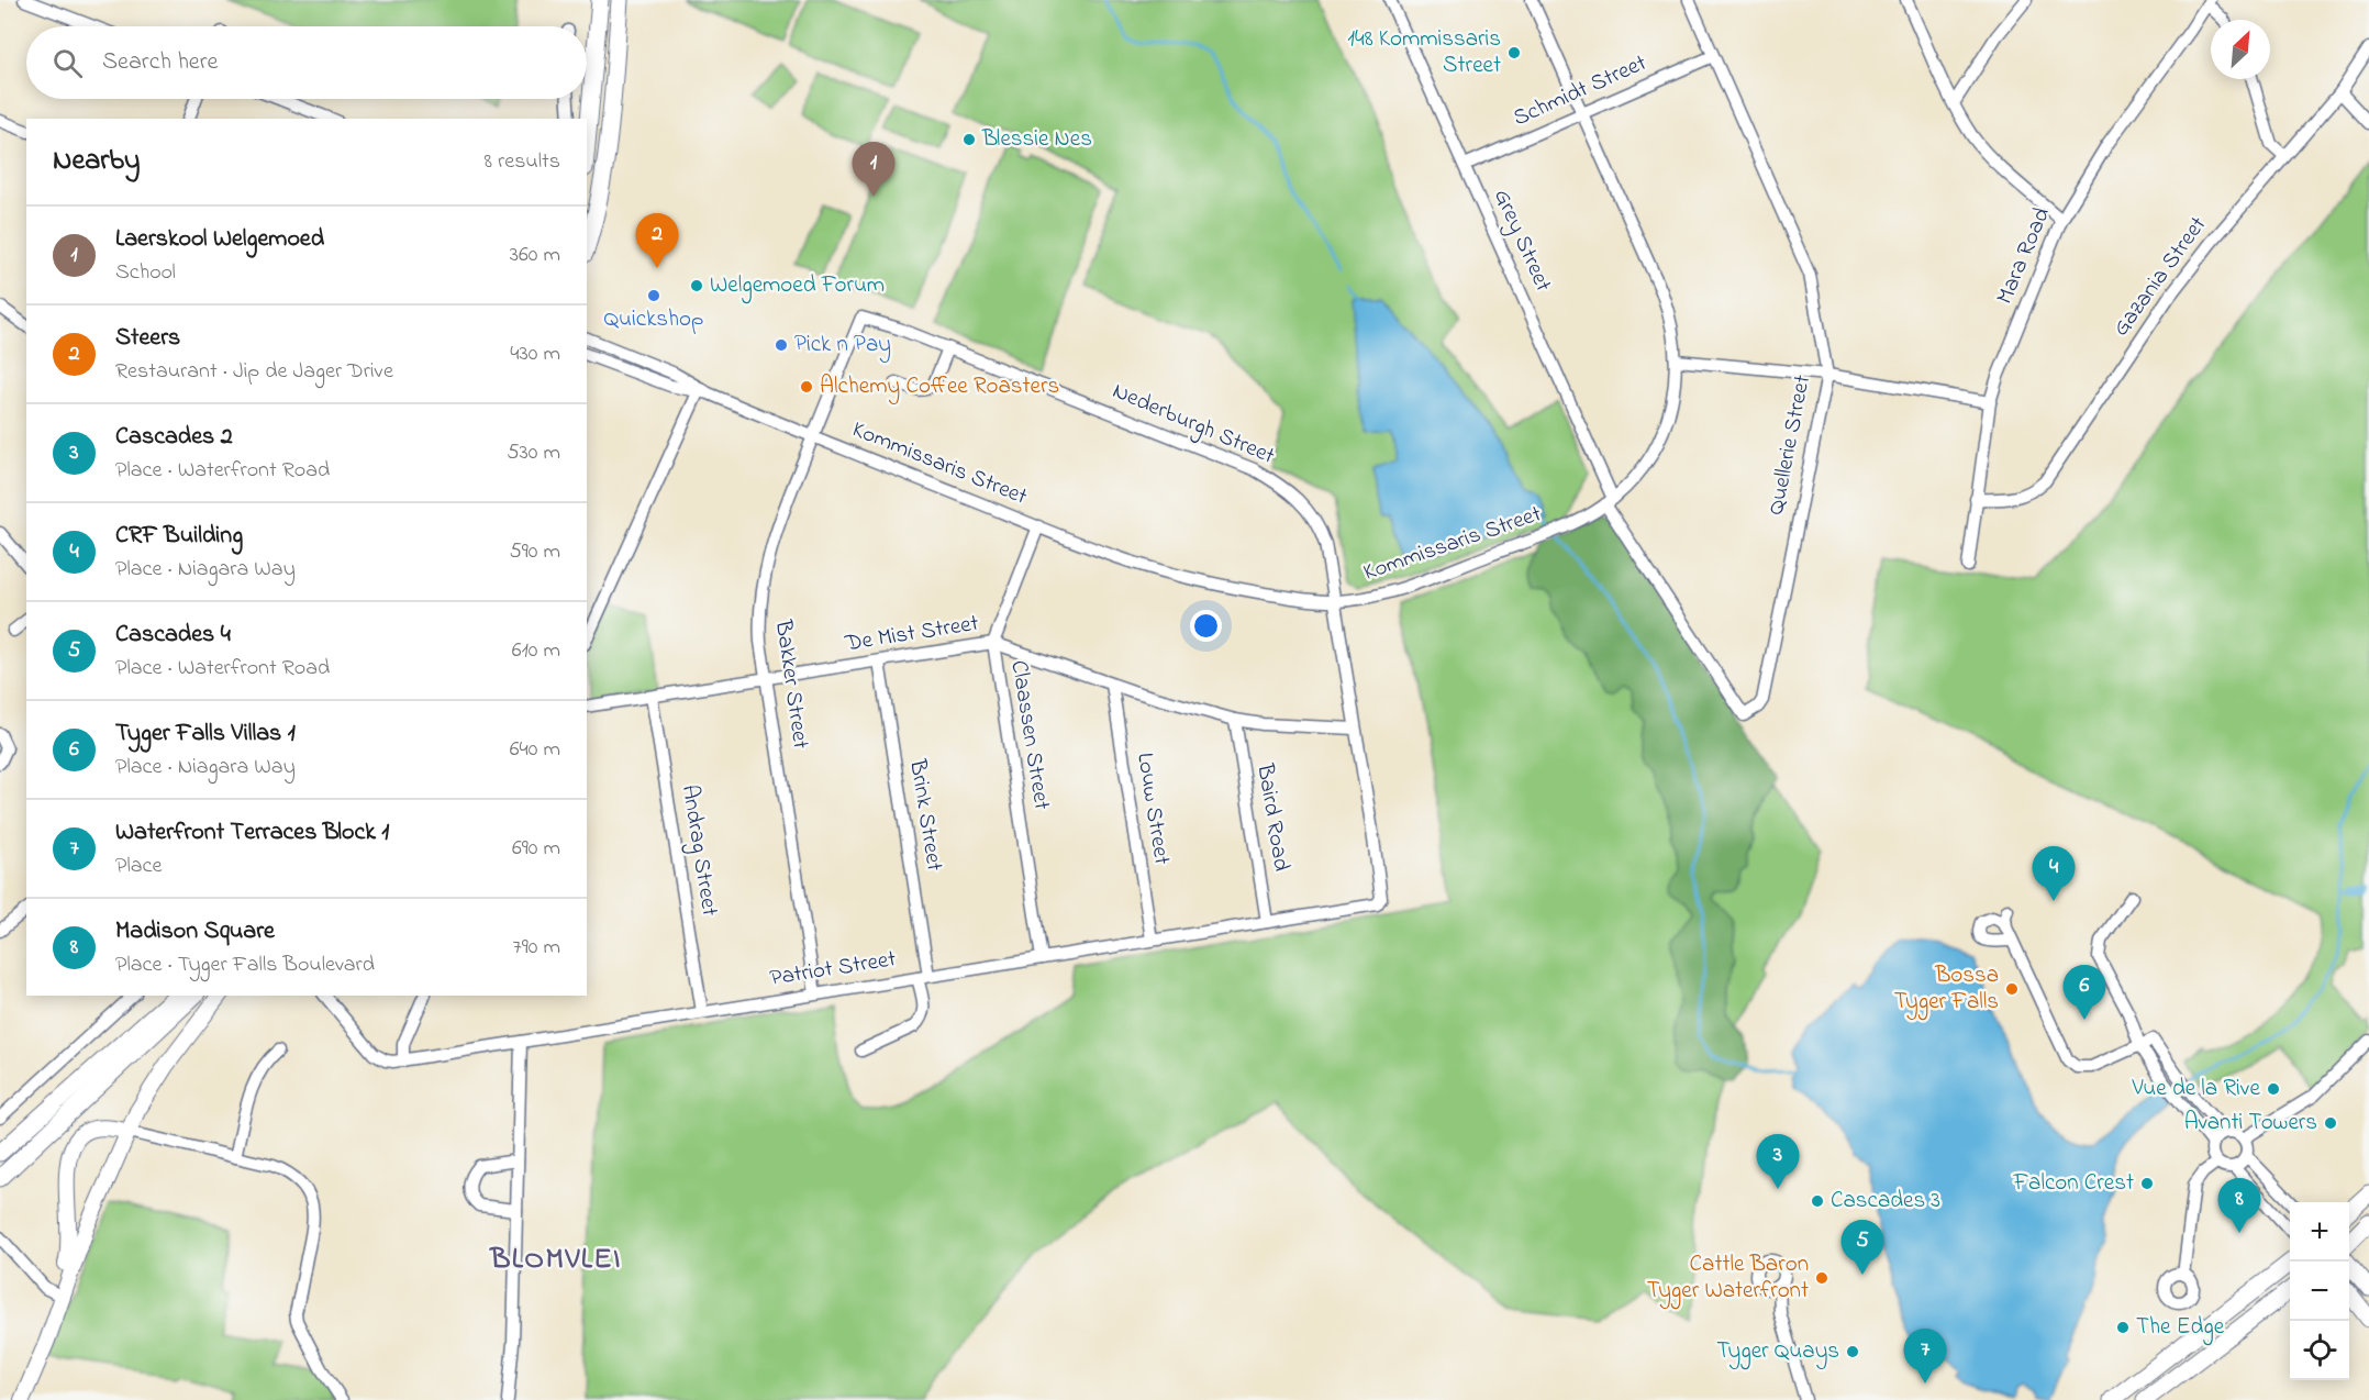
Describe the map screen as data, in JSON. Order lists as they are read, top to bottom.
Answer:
{
  "streets": {
    "street": [
      "Schmidt Street",
      "Grey Street",
      "Mara Road",
      "Gazania Street",
      "Nederburgh Street",
      "Quellerie Street",
      "Kommissaris Street",
      "De Mist Street",
      "Bakker Street",
      "Claassen Street",
      "Louw Street",
      "Brink Street",
      "Baird Road",
      "Andrag Street",
      "Patriot Street"
    ]
  },
  "crossings": [
    ["Schmidt Street", "Grey Street"],
    ["Schmidt Street", "Quellerie Street"],
    ["Schmidt Street", "Kommissaris Street"],
    ["Grey Street", "Quellerie Street"],
    ["Grey Street", "Kommissaris Street"],
    ["Mara Road", "Gazania Street"],
    ["Nederburgh Street", "Kommissaris Street"],
    ["Nederburgh Street", "De Mist Street"],
    ["Nederburgh Street", "Bakker Street"],
    ["Nederburgh Street", "Patriot Street"],
    ["Kommissaris Street", "Bakker Street"],
    ["Kommissaris Street", "Claassen Street"],
    ["De Mist Street", "Bakker Street"],
    ["De Mist Street", "Claassen Street"],
    ["De Mist Street", "Louw Street"],
    ["De Mist Street", "Brink Street"],
    ["De Mist Street", "Baird Road"],
    ["De Mist Street", "Andrag Street"],
    ["Bakker Street", "Patriot Street"],
    ["Claassen Street", "Patriot Street"],
    ["Louw Street", "Patriot Street"],
    ["Brink Street", "Patriot Street"],
    ["Baird Road", "Patriot Street"],
    ["Andrag Street", "Patriot Street"]
  ],
  "districts": ["BLOMVLEI"],
  "places": [
    "148 Kommissaris Street",
    "Blessie Nes",
    "Welgemoed Forum",
    "Quickshop",
    "Pick n Pay",
    "Alchemy Coffee Roasters",
    "Bossa Tyger Falls",
    "Vue de la Rive",
    "Avanti Towers",
    "Falcon Crest",
    "Cascades 3",
    "Cattle Baron Tyger Waterfront",
    "The Edge",
    "Tyger Quays"
  ],
  "north": "top right",
  "page": {
    "search": "Search here",
    "heading": ["Nearby", "8 results"],
    "pins": [
      "1",
      "2",
      "4",
      "6",
      "3",
      "8",
      "5",
      "7"
    ],
    "list": [
      {
        "mark": "1",
        "name": "Laerskool Welgemoed",
        "note": "School",
        "value": "360 m"
      },
      {
        "mark": "2",
        "name": "Steers",
        "note": "Restaurant · Jip de Jager Drive",
        "value": "430 m"
      },
      {
        "mark": "3",
        "name": "Cascades 2",
        "note": "Place · Waterfront Road",
        "value": "530 m"
      },
      {
        "mark": "4",
        "name": "CRF Building",
        "note": "Place · Niagara Way",
        "value": "590 m"
      },
      {
        "mark": "5",
        "name": "Cascades 4",
        "note": "Place · Waterfront Road",
        "value": "610 m"
      },
      {
        "mark": "6",
        "name": "Tyger Falls Villas 1",
        "note": "Place · Niagara Way",
        "value": "640 m"
      },
      {
        "mark": "7",
        "name": "Waterfront Terraces Block 1",
        "note": "Place",
        "value": "690 m"
      },
      {
        "mark": "8",
        "name": "Madison Square",
        "note": "Place · Tyger Falls Boulevard",
        "value": "790 m"
      }
    ],
    "map_buttons": ["+", "−"]
  }
}
